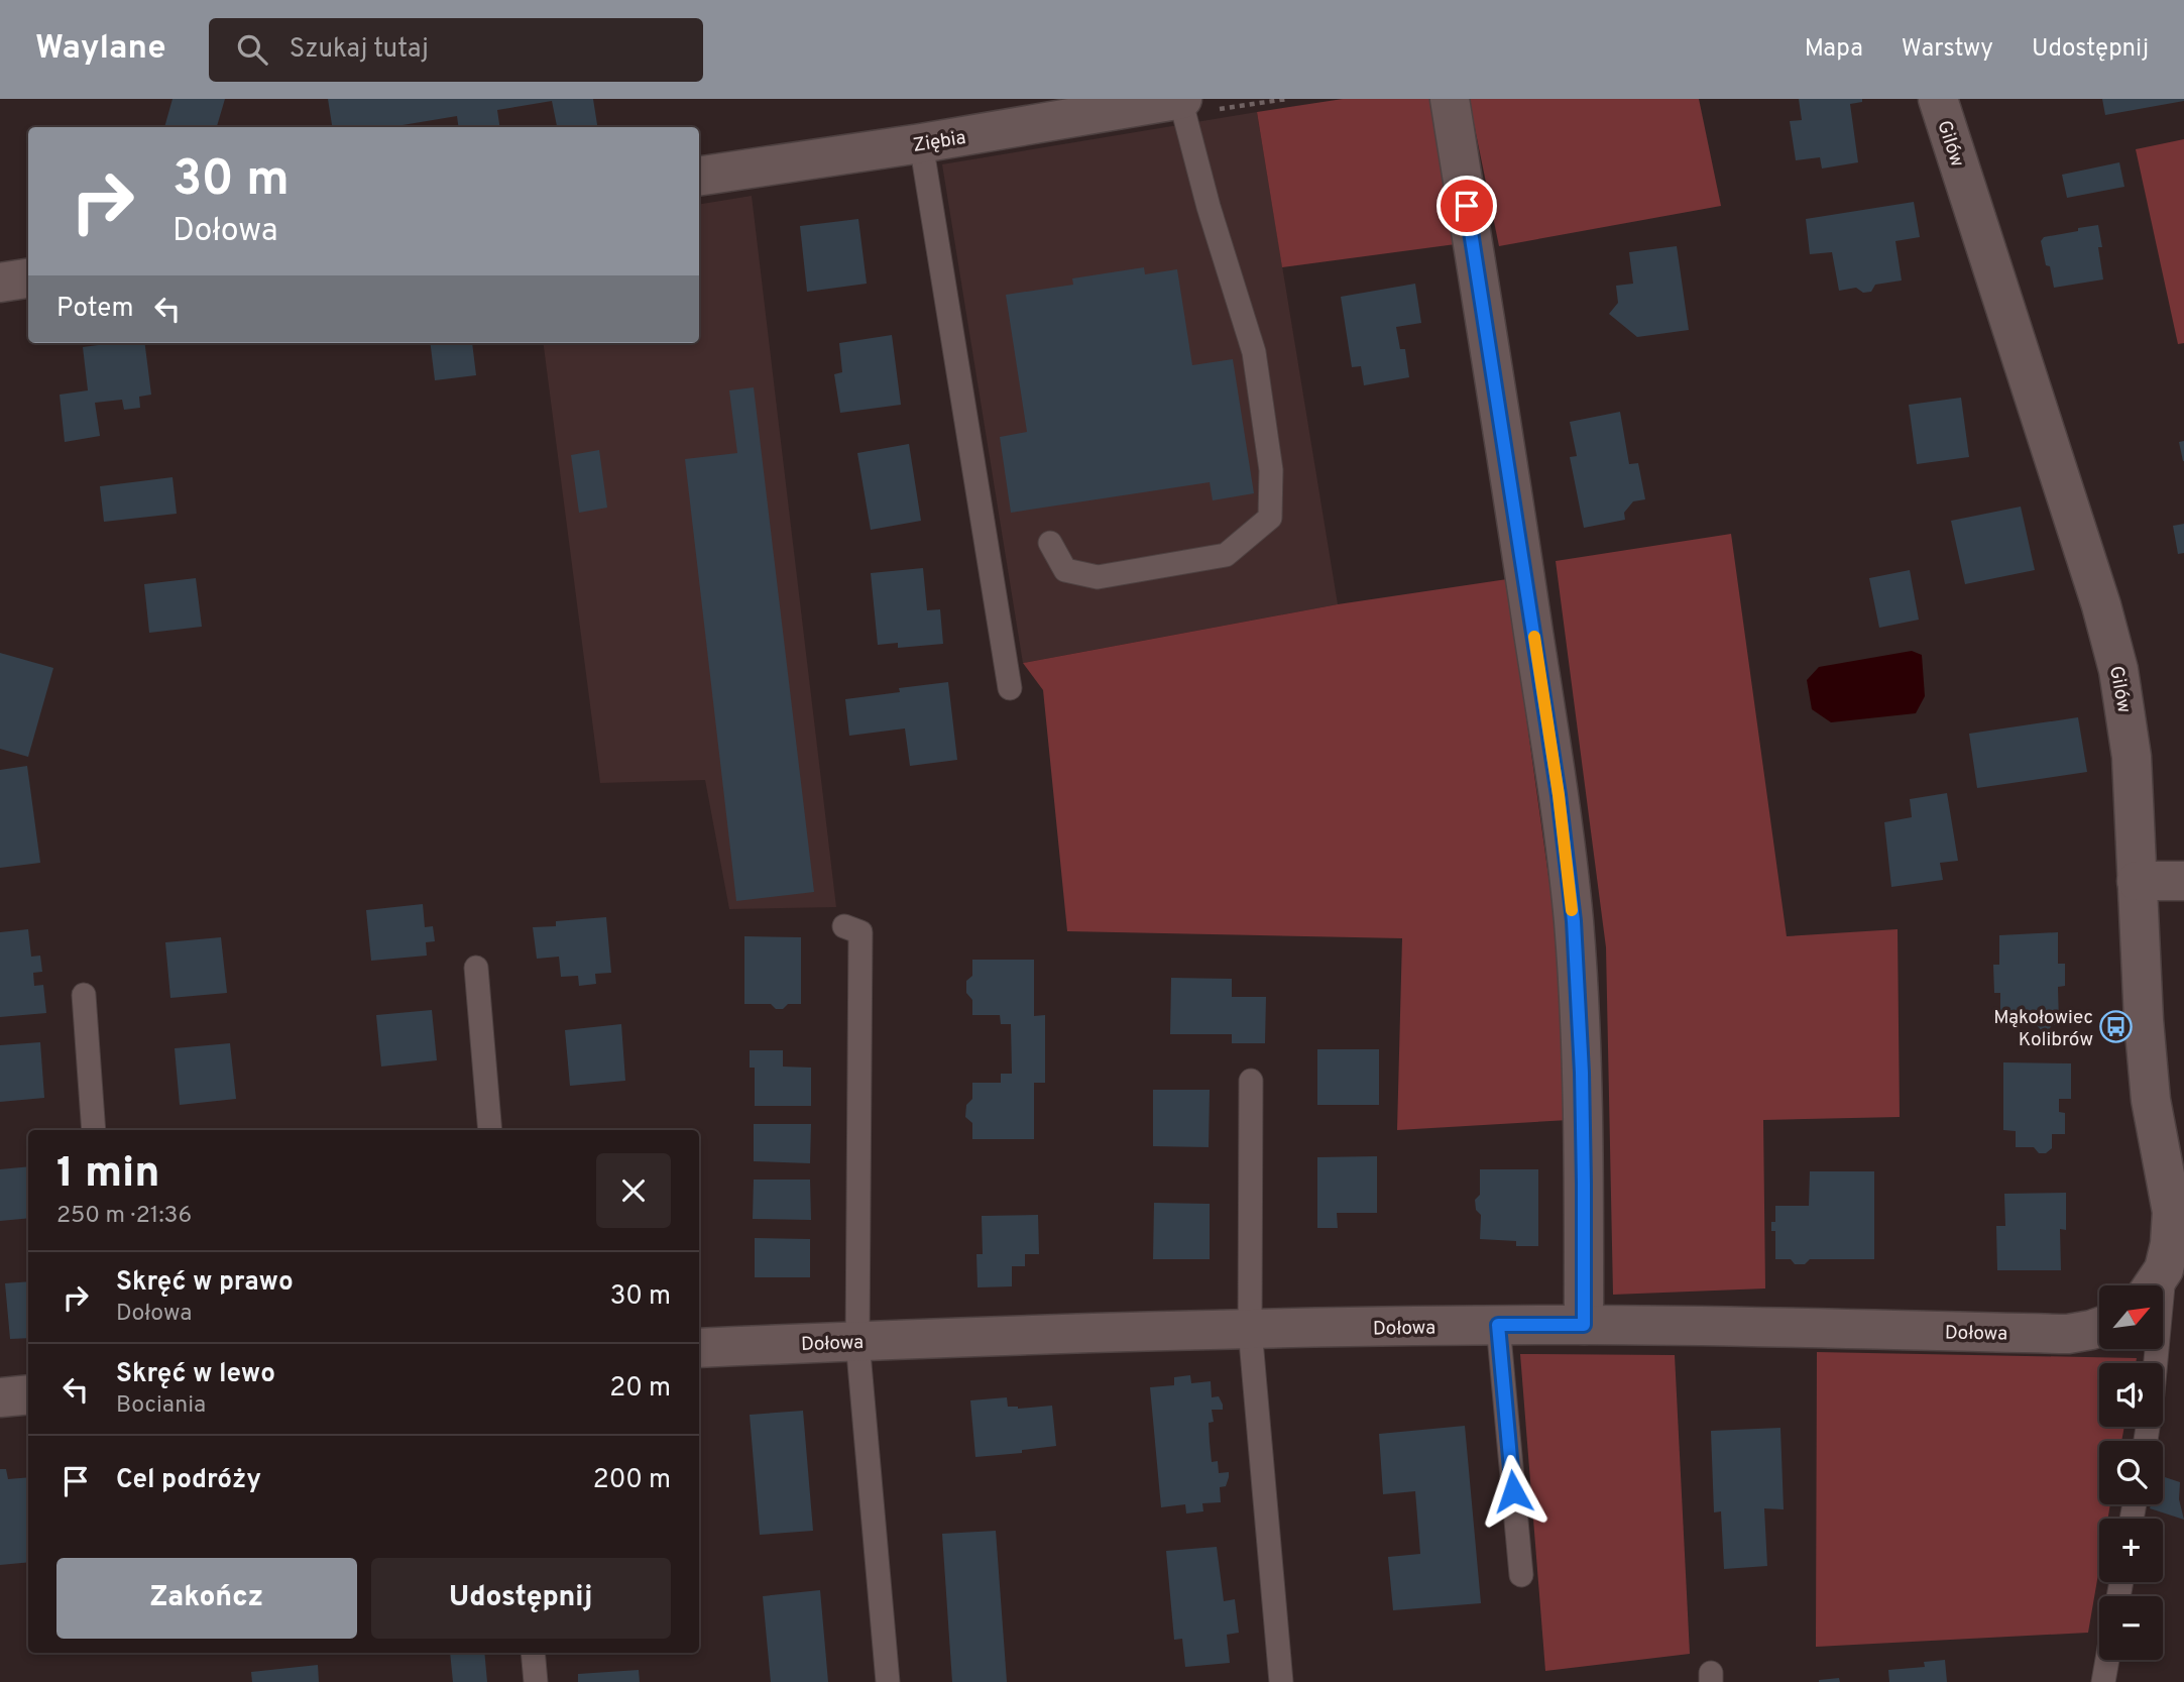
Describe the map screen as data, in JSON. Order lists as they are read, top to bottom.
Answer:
{
  "streets": {
    "street": ["Ziębia", "Gilów", "Dołowa"]
  },
  "places": {
    "bus stop": ["Mąkołowiec Kolibrów"]
  },
  "north": "top right",
  "page": {
    "header": "Waylane",
    "search": "Szukaj tutaj",
    "nav": ["Mapa", "Warstwy", "Udostępnij"],
    "turn": ["30 m", "Dołowa"],
    "then": "Potem",
    "heading": ["1 min", "250 m · 21:36"],
    "list": [
      {
        "name": "Skręć w prawo",
        "note": "Dołowa",
        "value": "30 m"
      },
      {
        "name": "Skręć w lewo",
        "note": "Bociania",
        "value": "20 m"
      },
      {
        "name": "Cel podróży",
        "value": "200 m"
      }
    ],
    "map_buttons": ["+", "−"],
    "buttons": ["Zakończ", "Udostępnij"]
  }
}
